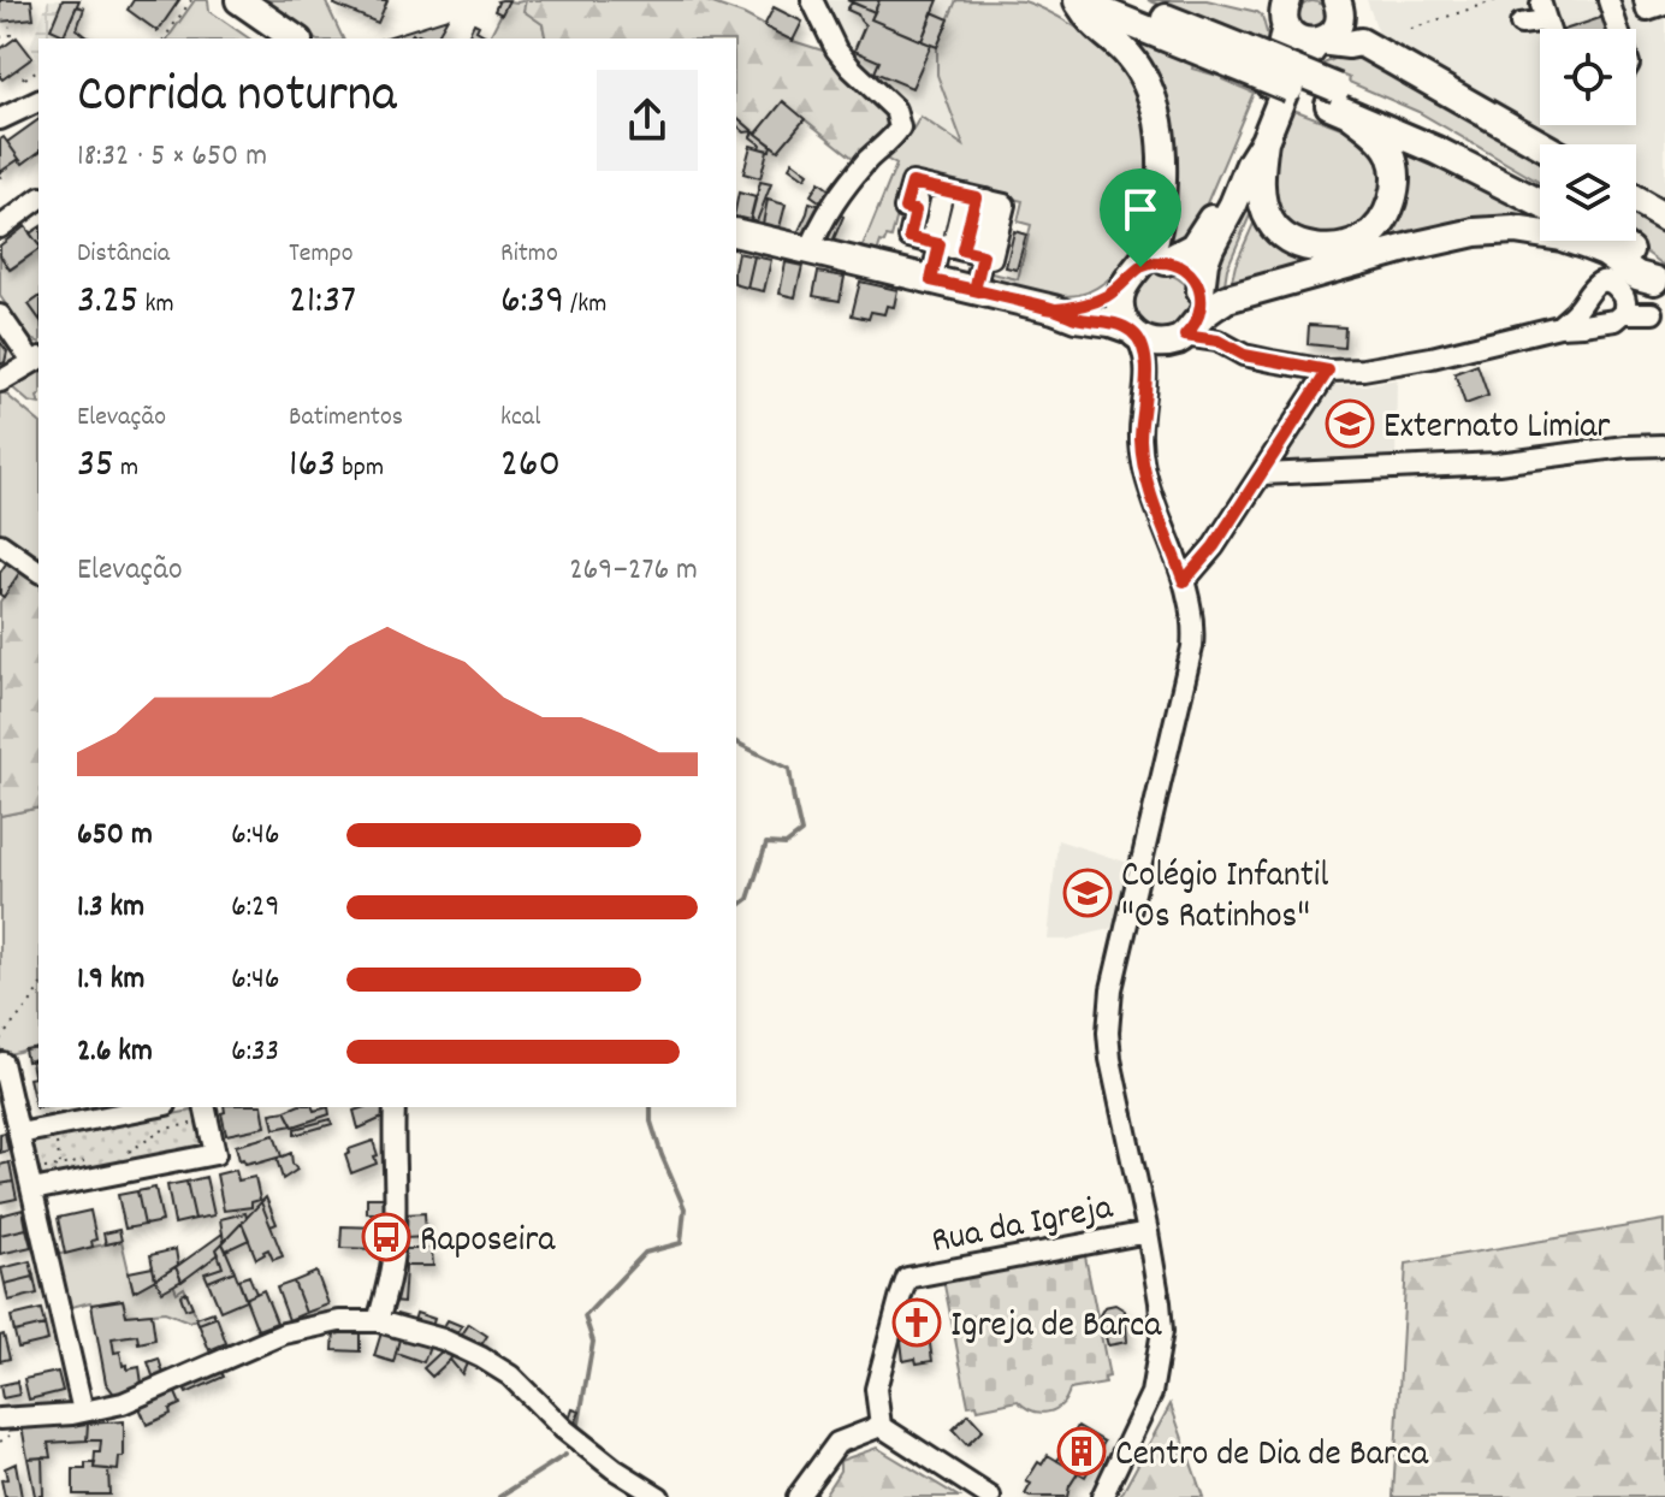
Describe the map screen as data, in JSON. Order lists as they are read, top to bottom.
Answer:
{
  "streets": {
    "street": ["Rua da Igreja"]
  },
  "places": {
    "school or university": ["Externato Limiar", "Colégio Infantil \"Os Ratinhos\""],
    "bus stop": ["Raposeira"],
    "church": ["Igreja de Barca"],
    "building": ["Centro de Dia de Barca"]
  },
  "page": {
    "heading": ["Corrida noturna", "18:32 · 5 × 650 m"],
    "stats": [
      ["Distância", "3.25 km"],
      ["Tempo", "21:37"],
      ["Ritmo", "6:39 /km"],
      ["Elevação", "35 m"],
      ["Batimentos", "163 bpm"],
      ["kcal", "260"]
    ],
    "chart": ["Elevação", "269–276 m"],
    "list": [
      {
        "name": "650 m",
        "note": "6:46"
      },
      {
        "name": "1.3 km",
        "note": "6:29"
      },
      {
        "name": "1.9 km",
        "note": "6:46"
      },
      {
        "name": "2.6 km",
        "note": "6:33"
      }
    ]
  }
}
